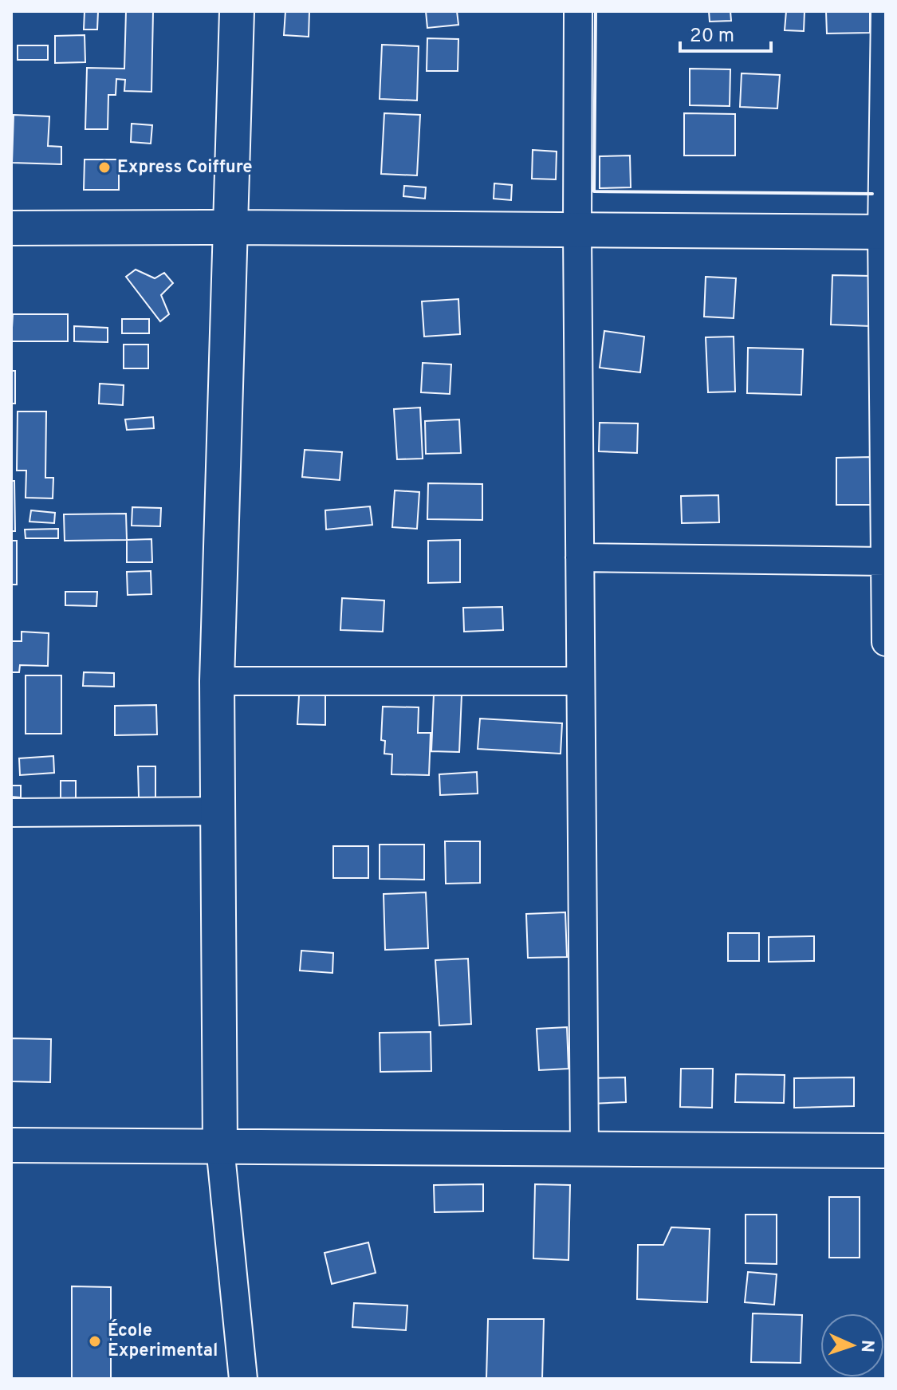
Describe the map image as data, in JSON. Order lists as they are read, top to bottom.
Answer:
{
  "places": ["Express Coiffure", "École Experimental"],
  "scale_bar": "20 m",
  "north": "right"
}
